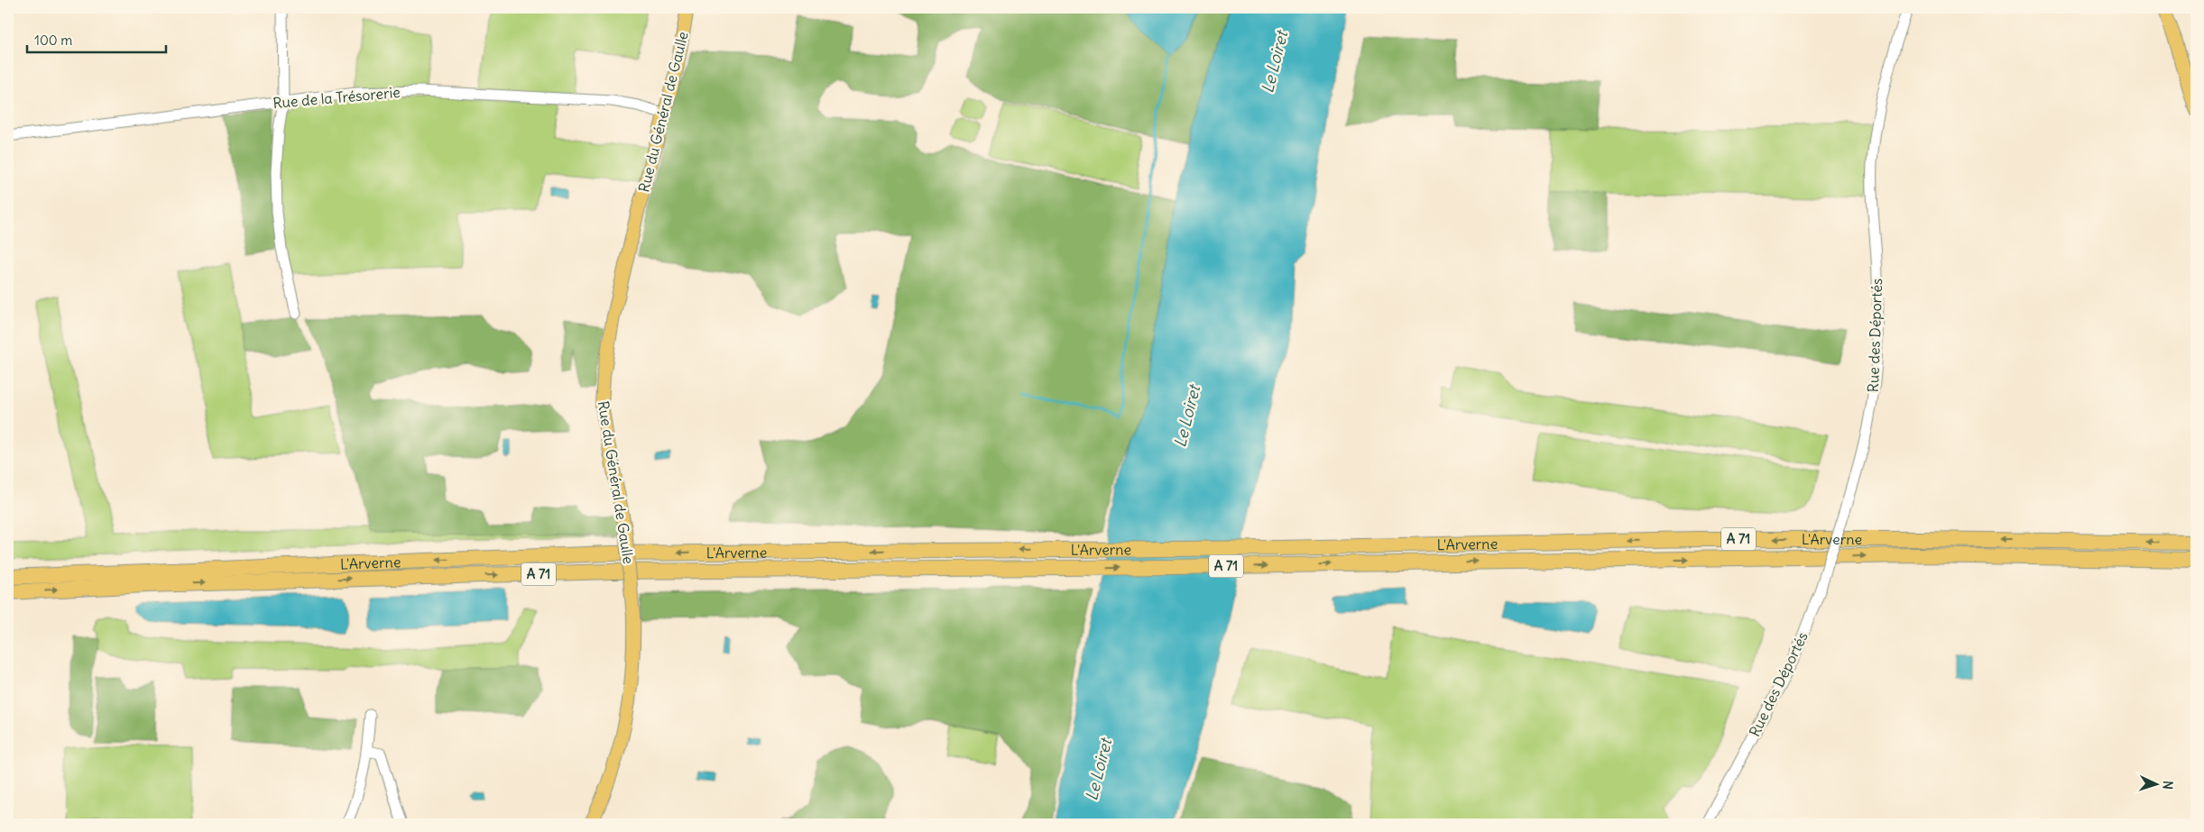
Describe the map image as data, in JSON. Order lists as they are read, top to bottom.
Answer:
{
  "streets": {
    "highway": ["A 71", "L'Arverne"],
    "main road": ["Rue du Général de Gaulle"],
    "street": ["Rue de la Trésorerie", "Rue des Déportés"]
  },
  "crossings": [
    ["Rue de la Trésorerie", "Rue du Général de Gaulle"]
  ],
  "water": ["Le Loiret"],
  "scale_bar": "100 m",
  "north": "right"
}
